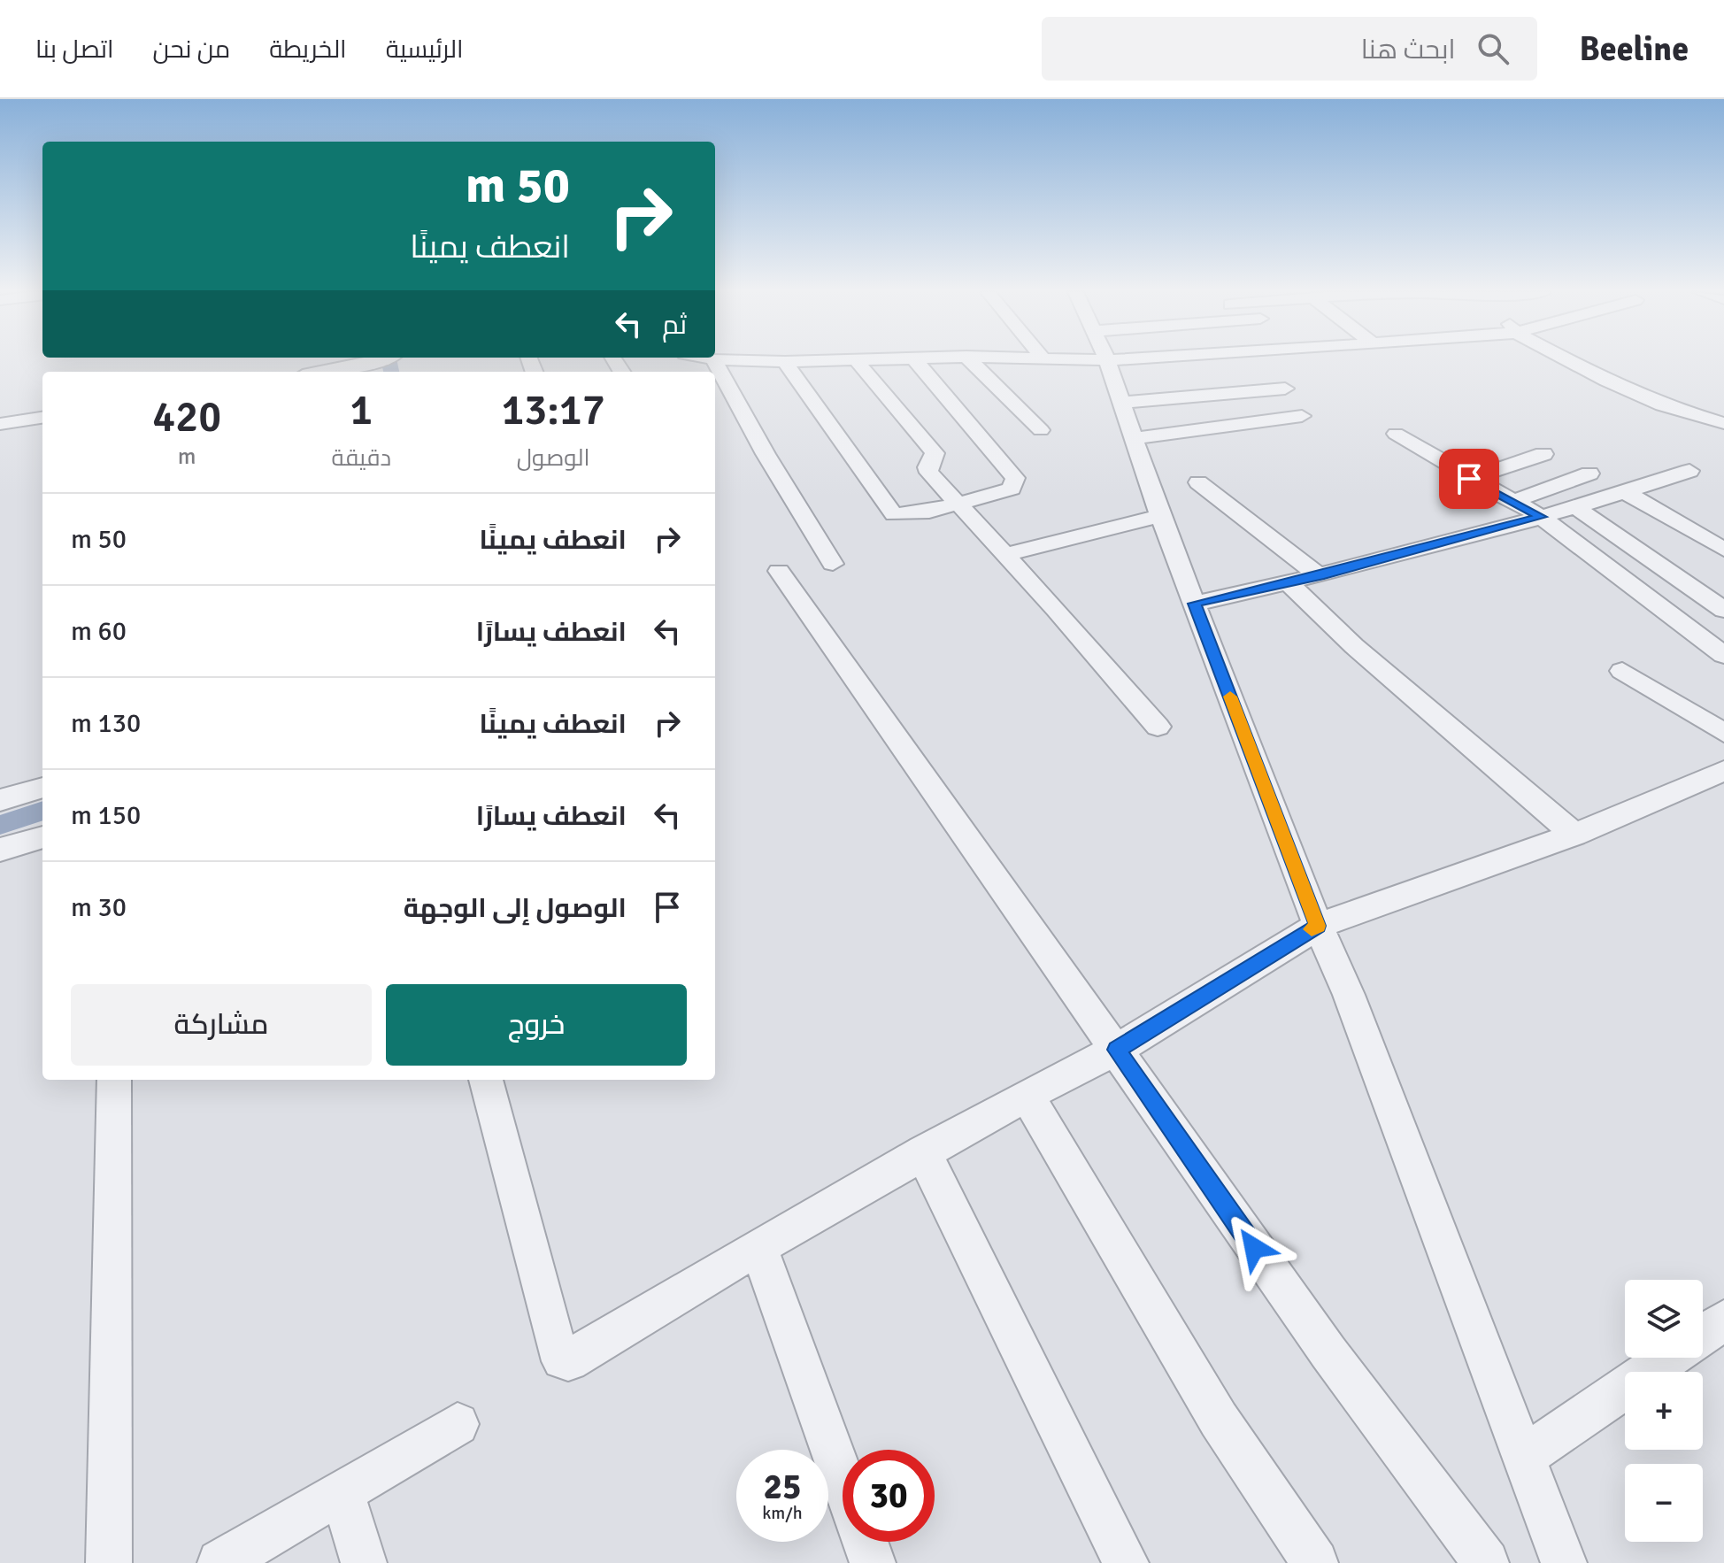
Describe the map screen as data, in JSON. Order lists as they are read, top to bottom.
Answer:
{
  "page": {
    "header": "Beeline",
    "search": "ابحث هنا",
    "nav": [
      "الرئيسية",
      "الخريطة",
      "من نحن",
      "اتصل بنا"
    ],
    "turn": ["50 m", "انعطف يمينًا"],
    "then": "ثم",
    "eta": [
      "13:17",
      "الوصول",
      "1",
      "دقيقة",
      "420",
      "m"
    ],
    "list": [
      {
        "name": "انعطف يمينًا",
        "value": "50 m"
      },
      {
        "name": "انعطف يسارًا",
        "value": "60 m"
      },
      {
        "name": "انعطف يمينًا",
        "value": "130 m"
      },
      {
        "name": "انعطف يسارًا",
        "value": "150 m"
      },
      {
        "name": "الوصول إلى الوجهة",
        "value": "30 m"
      }
    ],
    "buttons": ["خروج", "مشاركة"],
    "map_buttons": ["+", "−"],
    "speed": "25 km/h",
    "limit": "30"
  }
}
